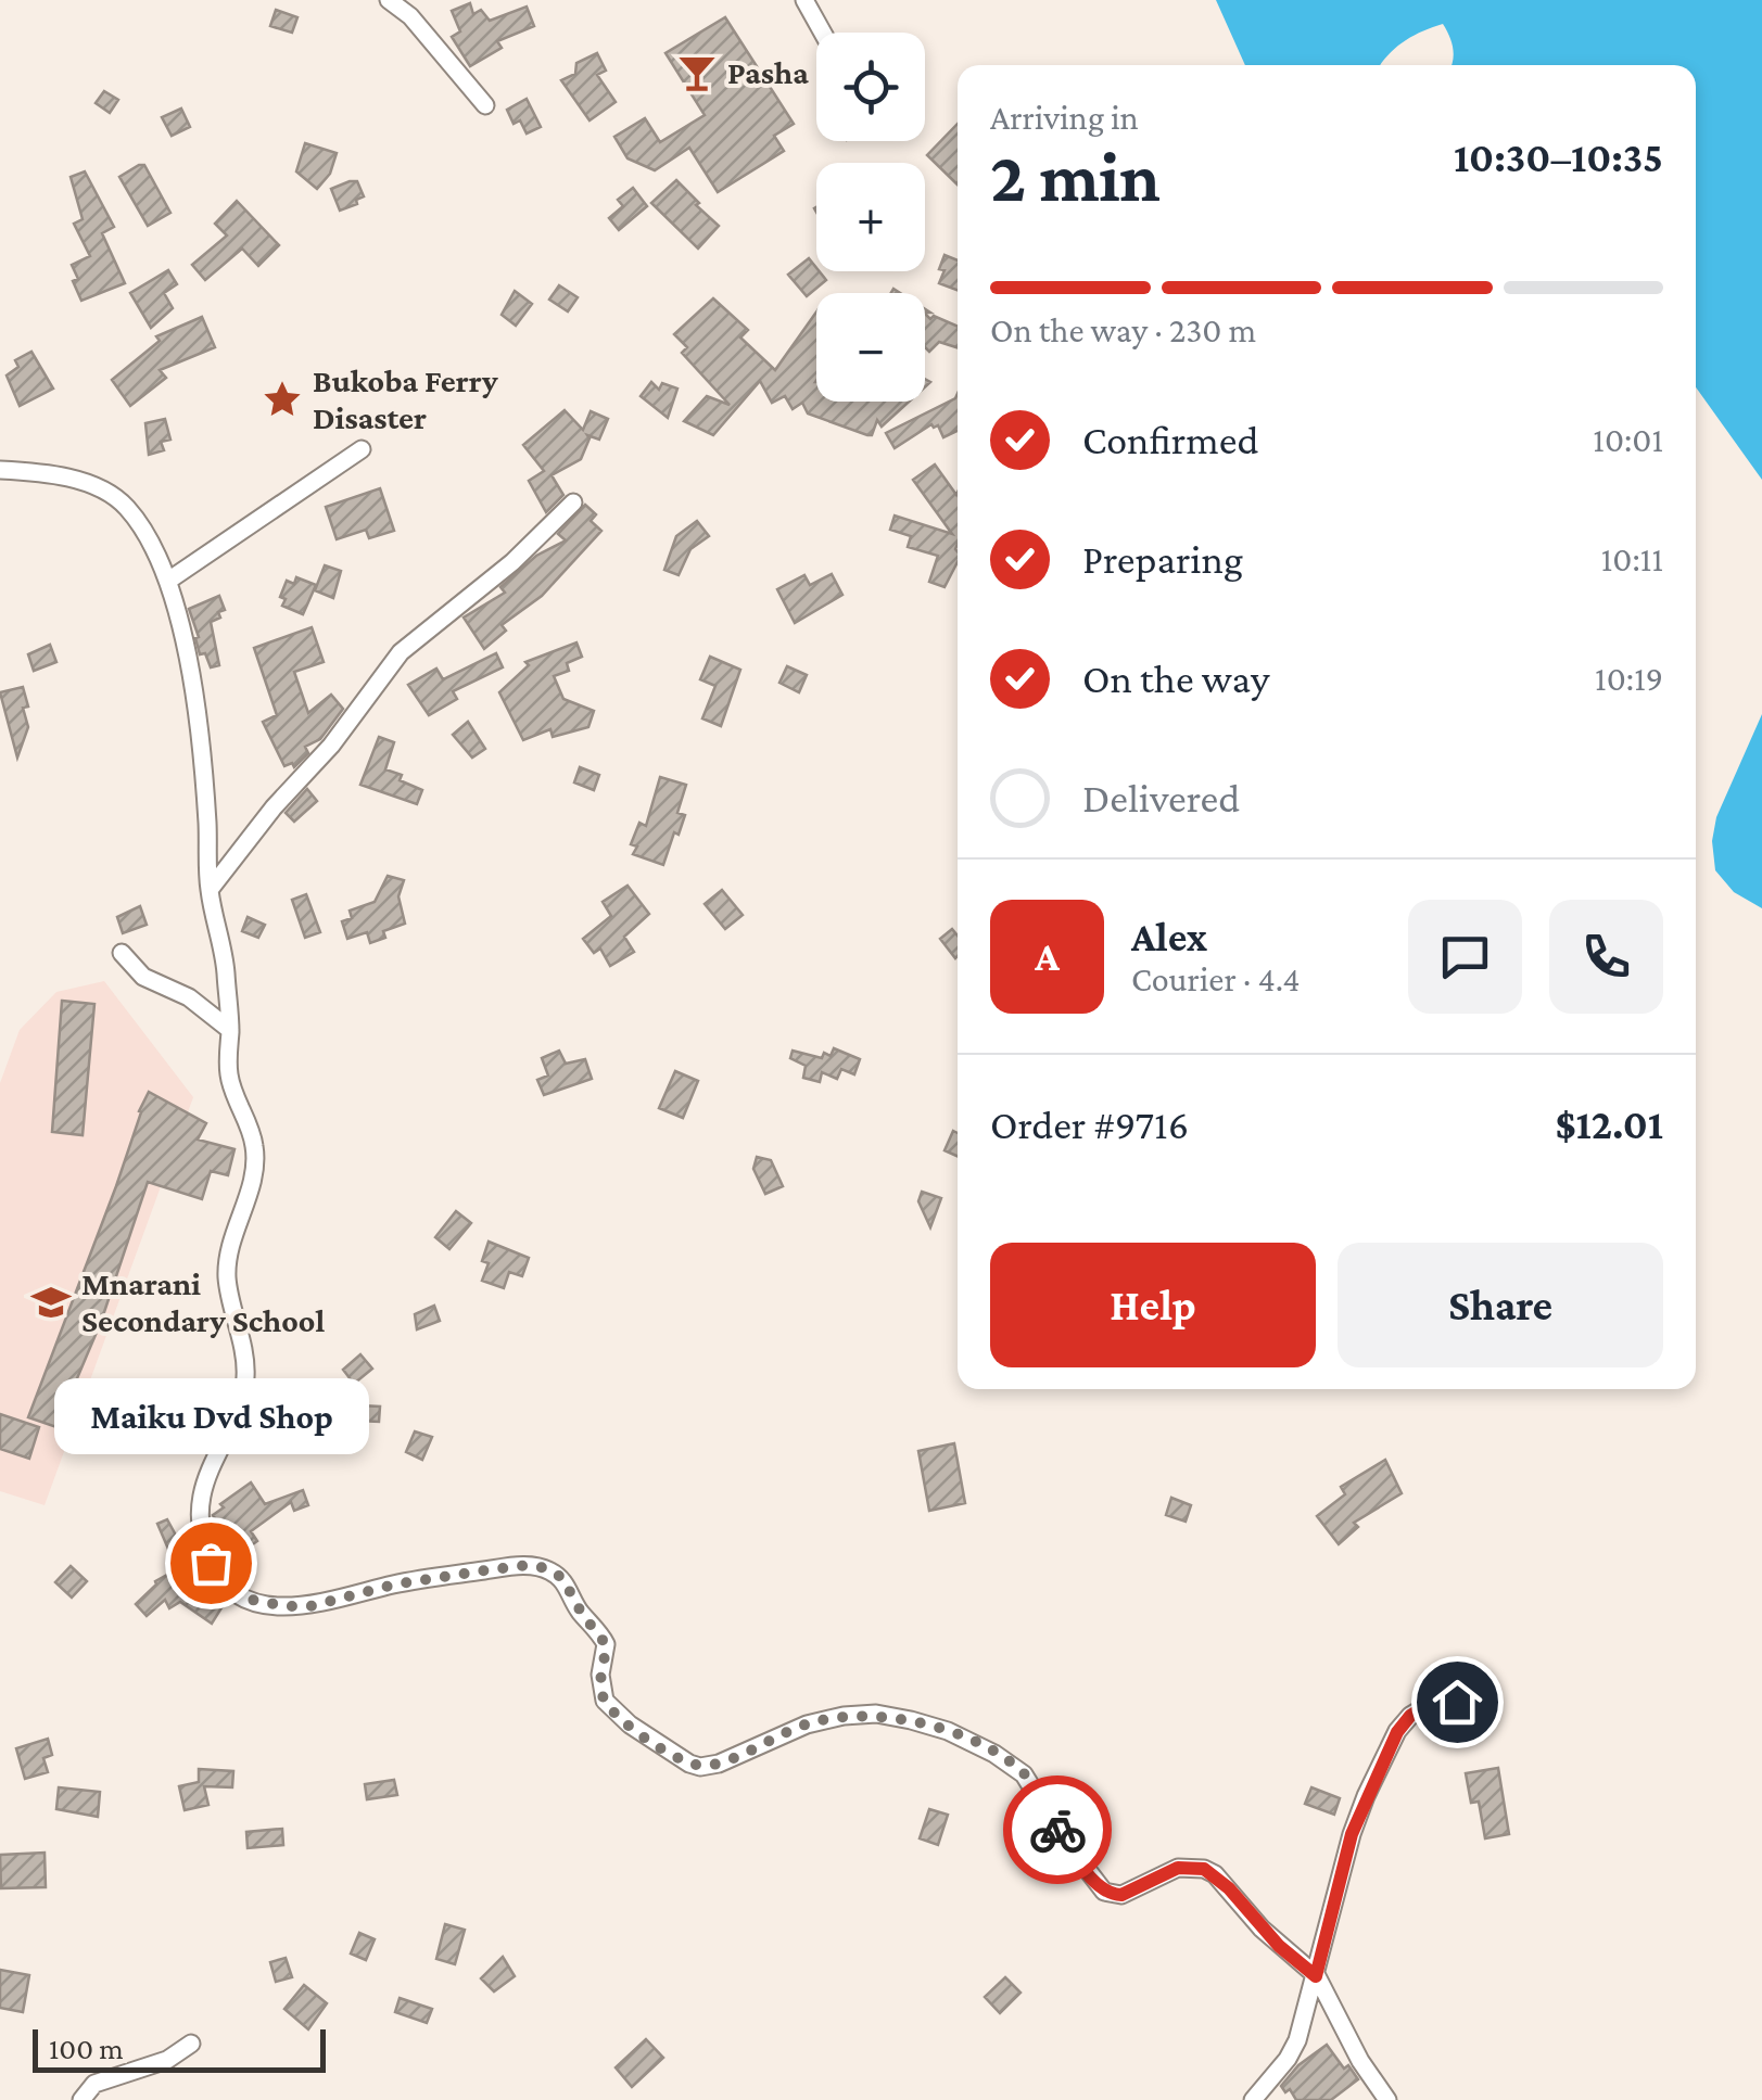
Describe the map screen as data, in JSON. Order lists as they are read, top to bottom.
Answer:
{
  "places": {
    "bar": ["Pasha"],
    "place": ["Bukoba Ferry Disaster"],
    "school or university": ["Mnarani Secondary School"],
    "other": ["Maiku Dvd Shop"]
  },
  "scale_bar": "100 m",
  "page": {
    "map_buttons": ["+", "−"],
    "heading": ["2 min", "Arriving in", "10:30–10:35"],
    "panel": [
      "Alex",
      "Courier · 4.4",
      "Order #9716",
      "$12.01"
    ],
    "bar": "On the way · 230 m",
    "list": [
      ["Confirmed", "10:01"],
      ["Preparing", "10:11"],
      ["On the way", "10:19"],
      "Delivered"
    ],
    "round": "A",
    "buttons": ["Help", "Share"],
    "bubble": "Maiku Dvd Shop",
    "scale": "100 m"
  }
}
